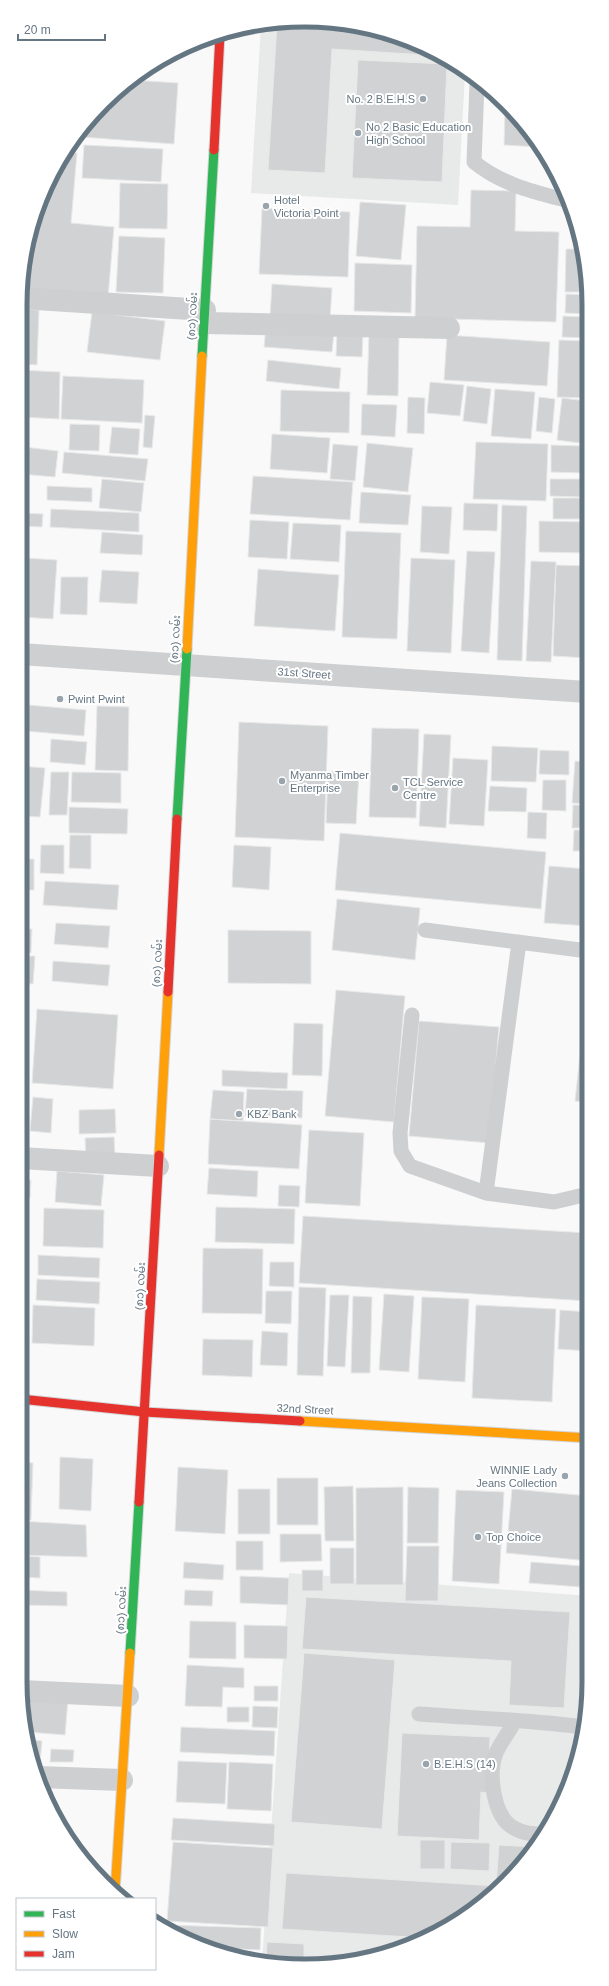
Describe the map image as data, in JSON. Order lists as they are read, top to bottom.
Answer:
{
  "streets": {
    "street": ["(၈၁) လမ်း", "31st Street", "32nd Street"]
  },
  "crossings": [
    ["(၈၁) လမ်း", "31st Street"],
    ["(၈၁) လမ်း", "32nd Street"]
  ],
  "places": [
    "No. 2 B.E.H.S",
    "No 2 Basic Education High School",
    "Hotel Victoria Point",
    "Pwint Pwint",
    "Myanma Timber Enterprise",
    "TCL Service Centre",
    "KBZ Bank",
    "WINNIE Lady Jeans Collection",
    "Top Choice",
    "B.E.H.S (14)"
  ],
  "legend": ["Fast", "Slow", "Jam"],
  "scale_bar": "20 m"
}
